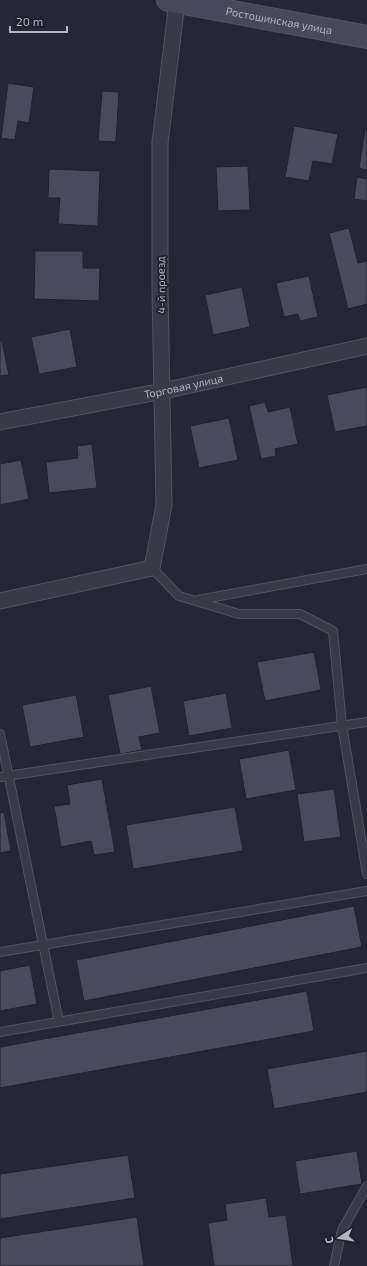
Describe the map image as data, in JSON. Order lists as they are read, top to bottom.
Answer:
{
  "streets": {
    "main road": ["Ростошинская улица"],
    "street": ["4-й проезд", "Торговая улица"]
  },
  "crossings": [
    ["Ростошинская улица", "4-й проезд"],
    ["4-й проезд", "Торговая улица"]
  ],
  "scale_bar": "20 m",
  "north": "left"
}
